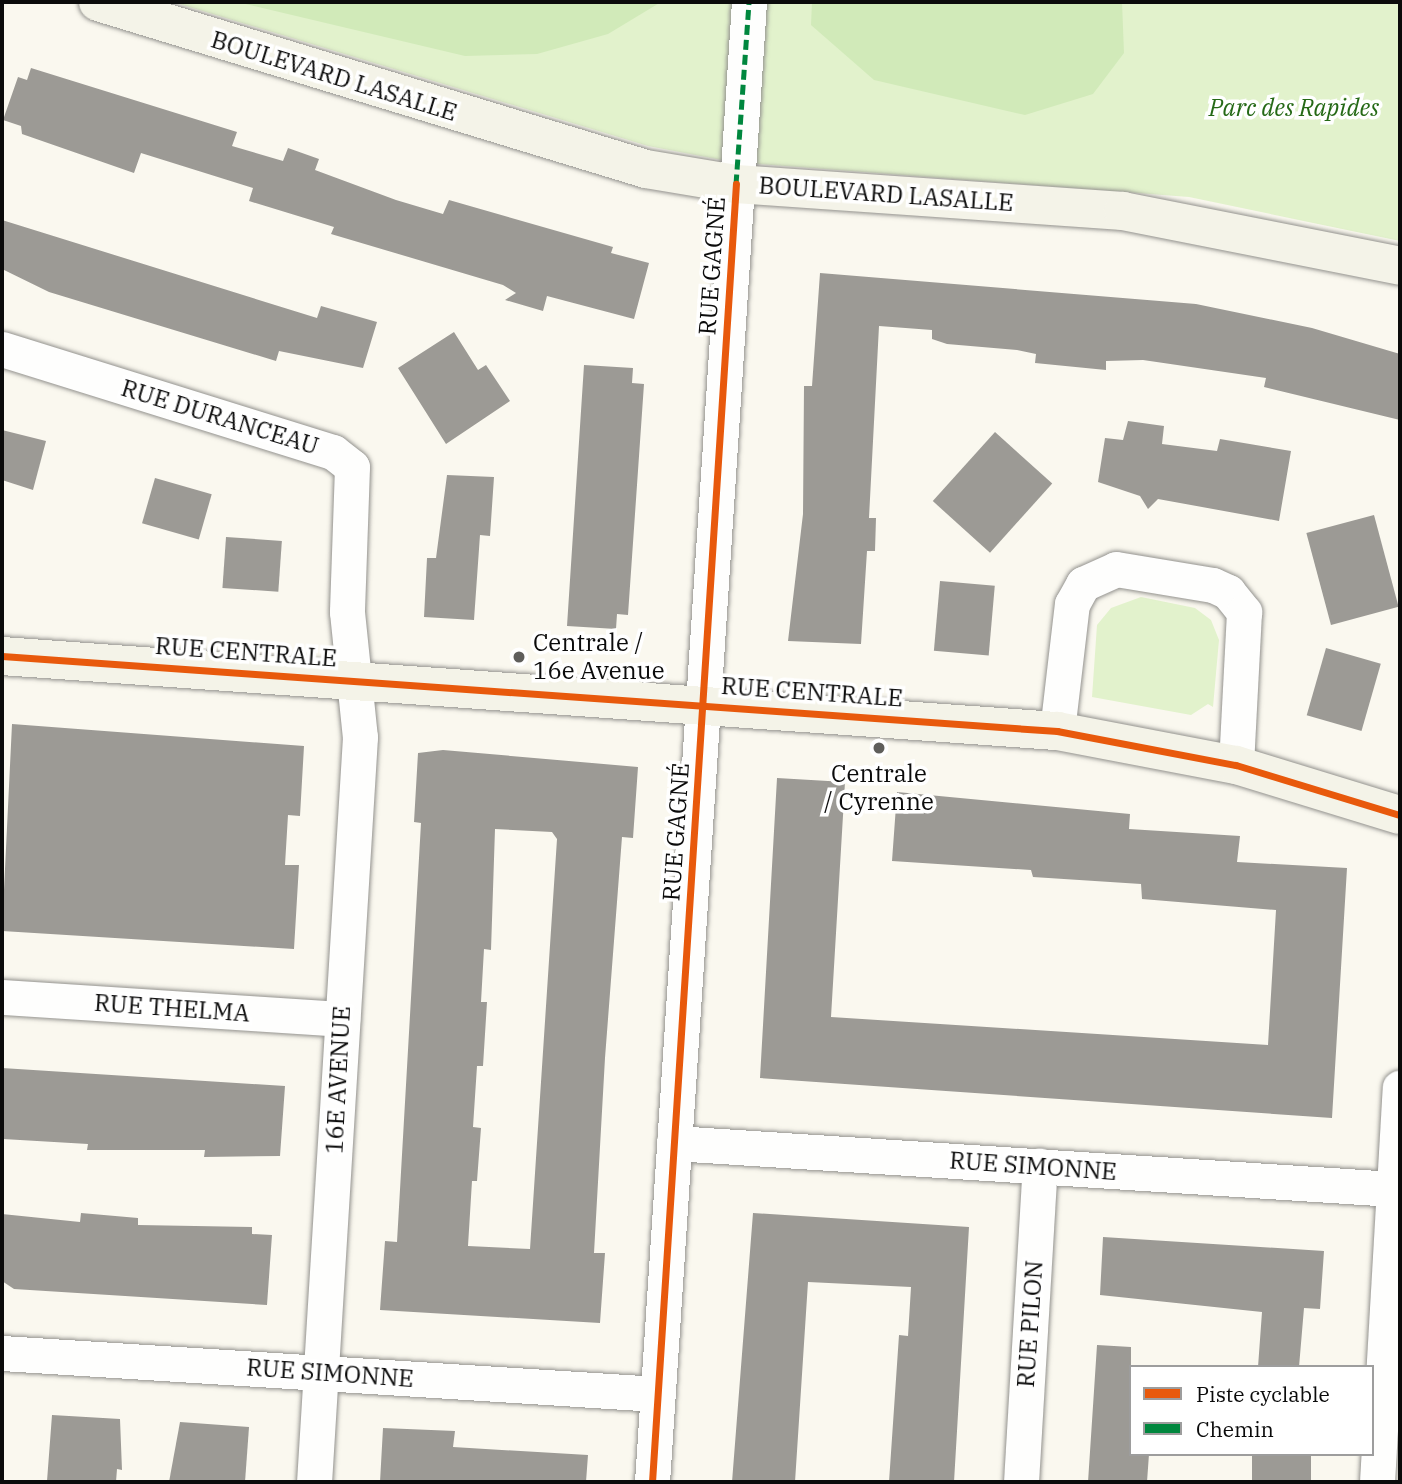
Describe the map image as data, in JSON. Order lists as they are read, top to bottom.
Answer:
{
  "streets": {
    "street": [
      "BOULEVARD LASALLE",
      "RUE GAGNÉ",
      "RUE DURANCEAU",
      "RUE CENTRALE",
      "RUE THELMA",
      "16E AVENUE",
      "RUE SIMONNE",
      "RUE PILON"
    ]
  },
  "crossings": [
    ["BOULEVARD LASALLE", "RUE GAGNÉ"],
    ["RUE GAGNÉ", "RUE CENTRALE"],
    ["RUE GAGNÉ", "RUE SIMONNE"],
    ["RUE DURANCEAU", "RUE CENTRALE"],
    ["RUE DURANCEAU", "16E AVENUE"],
    ["RUE CENTRALE", "16E AVENUE"],
    ["RUE THELMA", "16E AVENUE"],
    ["16E AVENUE", "RUE SIMONNE"],
    ["RUE SIMONNE", "RUE PILON"]
  ],
  "parks": ["Parc des Rapides"],
  "places": ["Centrale / 16e Avenue", "Centrale / Cyrenne"],
  "legend": ["Piste cyclable", "Chemin"]
}
